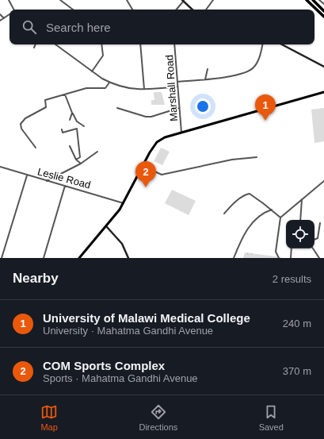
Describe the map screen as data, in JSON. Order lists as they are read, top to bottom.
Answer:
{
  "streets": {
    "street": ["Marshall Road", "Leslie Road"]
  },
  "page": {
    "search": "Search here",
    "pins": ["1", "2"],
    "heading": ["Nearby", "2 results"],
    "list": [
      {
        "mark": "1",
        "name": "University of Malawi Medical College",
        "note": "University · Mahatma Gandhi Avenue",
        "value": "240 m"
      },
      {
        "mark": "2",
        "name": "COM Sports Complex",
        "note": "Sports · Mahatma Gandhi Avenue",
        "value": "370 m"
      }
    ],
    "nav": ["Map", "Directions", "Saved"]
  }
}
